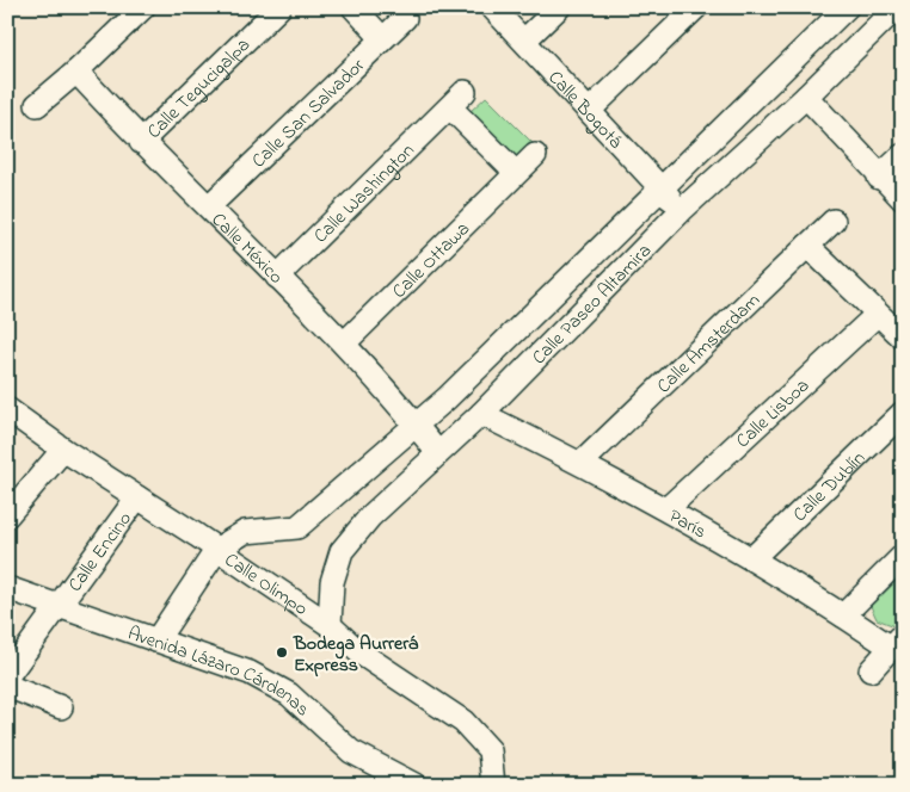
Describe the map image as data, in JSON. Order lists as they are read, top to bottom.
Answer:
{
  "streets": {
    "street": [
      "Calle Tegucigalpa",
      "Calle Bogotá",
      "Calle San Salvador",
      "Calle Washington",
      "Calle México",
      "Calle Ottawa",
      "Calle Paseo Altamira",
      "Calle Amsterdam",
      "Calle Lisboa",
      "Calle Dublín",
      "París",
      "Calle Encino",
      "Calle Olimpo",
      "Avenida Lázaro Cárdenas"
    ]
  },
  "crossings": [
    ["Calle Tegucigalpa", "Calle México"],
    ["Calle Bogotá", "Calle Paseo Altamira"],
    ["Calle San Salvador", "Calle México"],
    ["Calle Washington", "Calle México"],
    ["Calle Washington", "Calle Ottawa"],
    ["Calle México", "Calle Ottawa"],
    ["Calle México", "Calle Paseo Altamira"],
    ["Calle Paseo Altamira", "París"],
    ["Calle Paseo Altamira", "Calle Olimpo"],
    ["Calle Amsterdam", "París"],
    ["Calle Lisboa", "París"],
    ["Calle Dublín", "París"],
    ["Calle Encino", "Calle Olimpo"],
    ["Calle Encino", "Avenida Lázaro Cárdenas"]
  ],
  "places": ["Bodega Aurrerá Express"]
}
